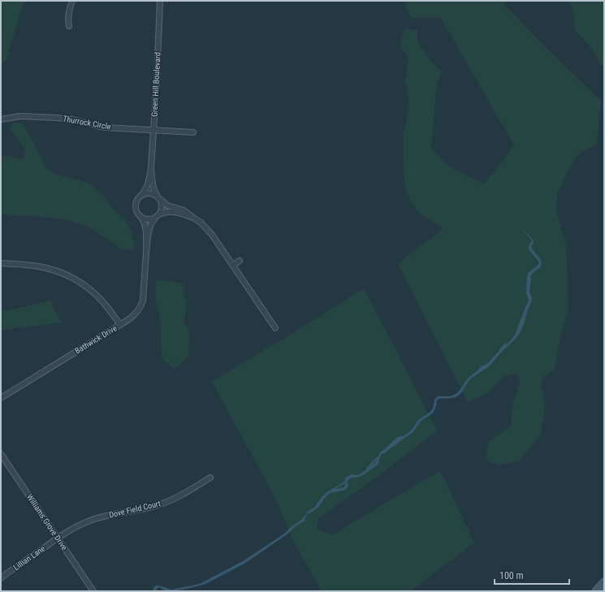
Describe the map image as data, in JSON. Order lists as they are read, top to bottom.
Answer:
{
  "streets": {
    "street": [
      "Green Hill Boulevard",
      "Thurrock Circle",
      "Bathwick Drive",
      "Dove Field Court",
      "Williams Grove Drive",
      "Lillian Lane"
    ]
  },
  "crossings": [
    ["Green Hill Boulevard", "Thurrock Circle"],
    ["Green Hill Boulevard", "Bathwick Drive"],
    ["Dove Field Court", "Williams Grove Drive"],
    ["Dove Field Court", "Lillian Lane"],
    ["Williams Grove Drive", "Lillian Lane"]
  ],
  "scale_bar": "100 m"
}
